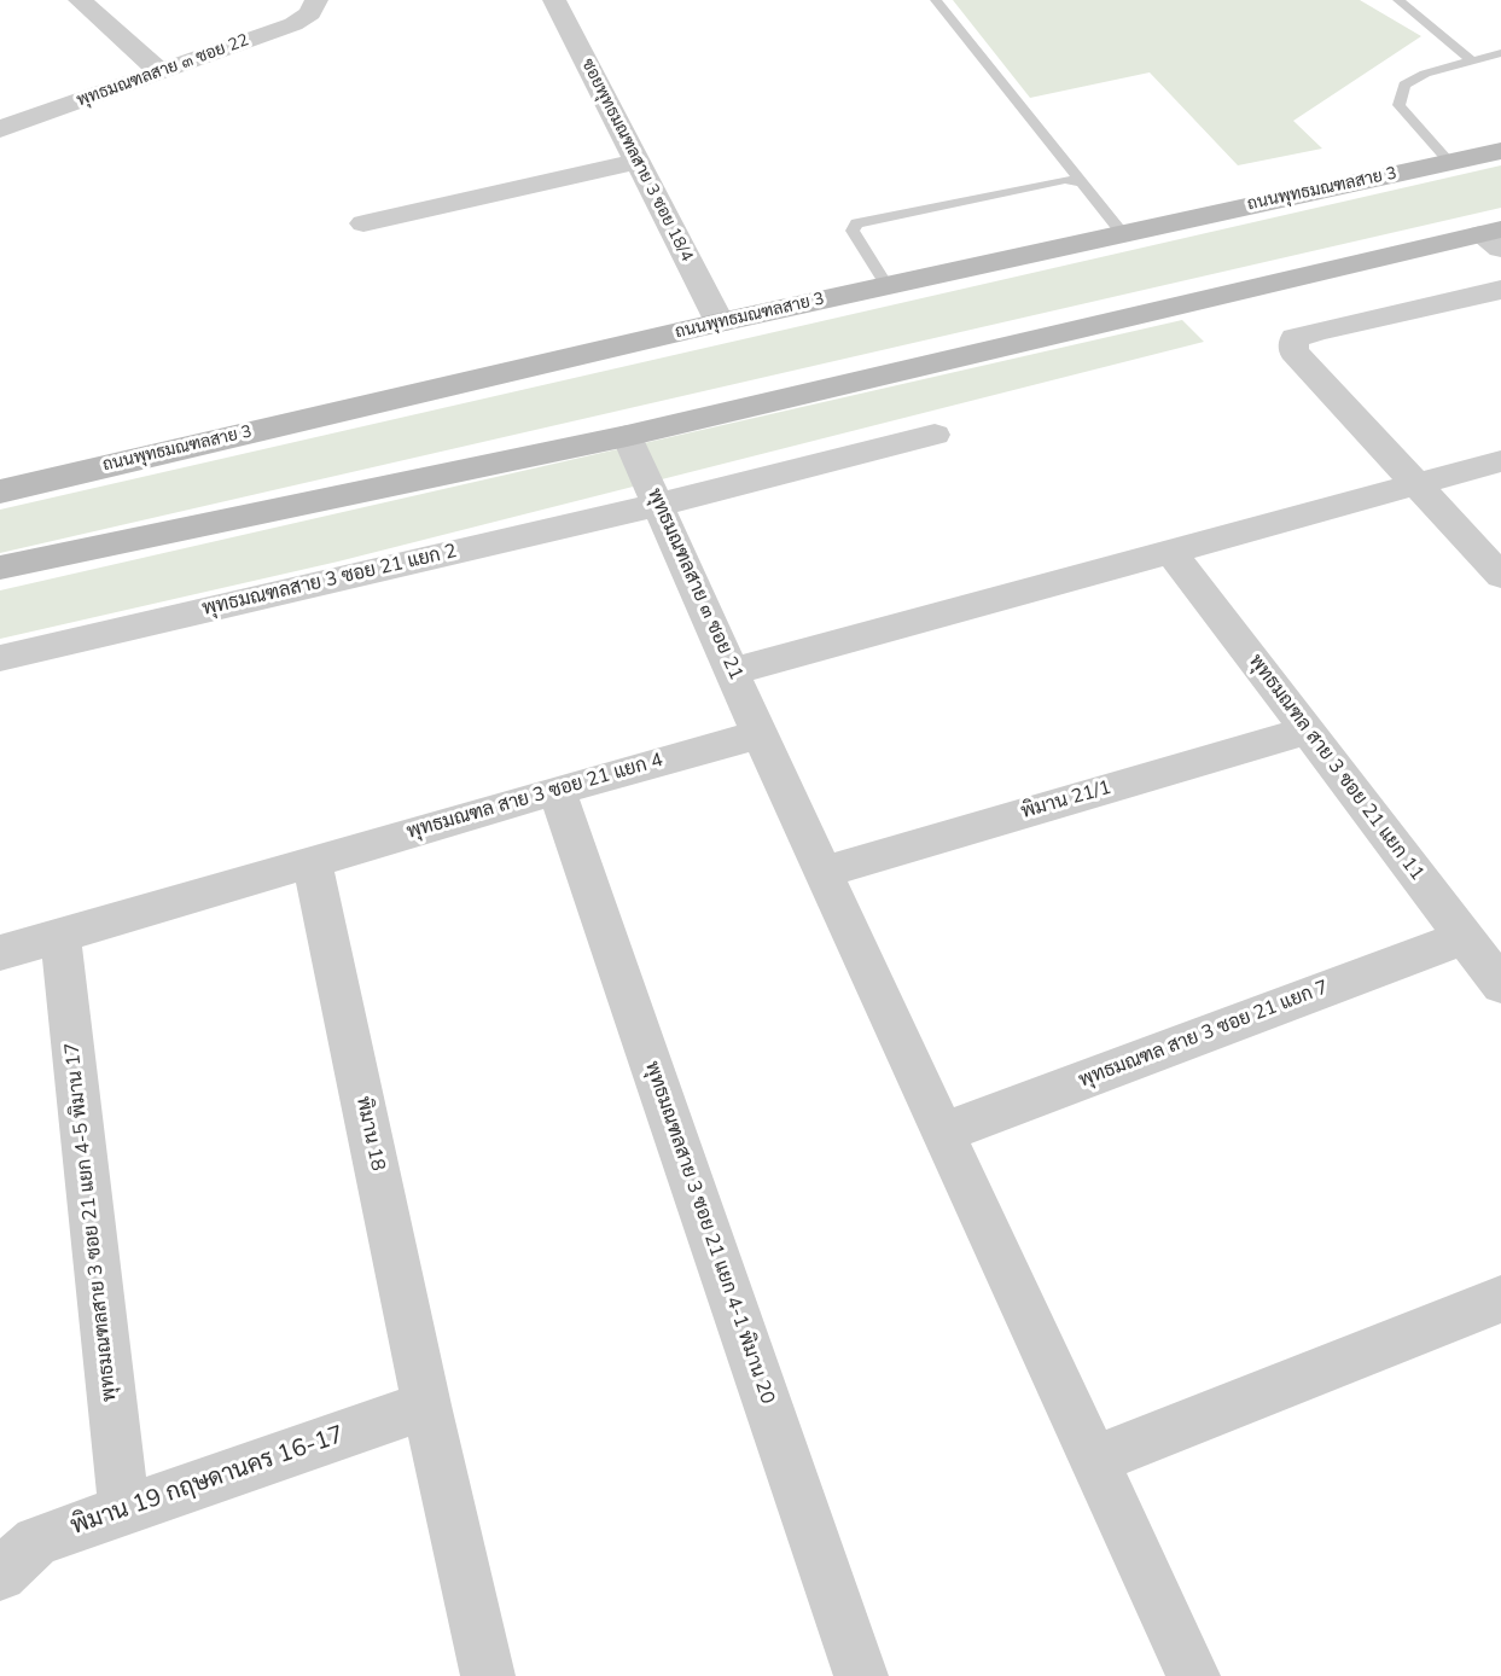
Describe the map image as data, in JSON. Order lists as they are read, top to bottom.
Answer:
{
  "streets": {
    "main road": ["ถนนพุทธมณฑลสาย 3"],
    "street": [
      "พุทธมณฑลสาย ๓ ซอย 22",
      "ซอยพุทธมณฑลสาย 3 ซอย 18/4",
      "พุทธมณฑลสาย 3 ซอย 21 แยก 2",
      "พุทธมณฑลสาย ๓ ซอย 21",
      "พุทธมณฑล สาย 3 ซอย 21 แยก 11",
      "พุทธมณฑล สาย 3 ซอย 21 แยก 4",
      "พิมาน 21/1",
      "พุทธมณฑล สาย 3 ซอย 21 แยก 7",
      "พิมาน 18",
      "พุทธมณฑลสาย 3 ซอย 21 แยก 4-5 พิมาน 17",
      "พุทธมณฑลสาย 3 ซอย 21 แยก 4-1 พิมาน 20",
      "พิมาน 19 กฤษดานคร 16-17"
    ]
  },
  "crossings": [
    ["ซอยพุทธมณฑลสาย 3 ซอย 18/4", "ถนนพุทธมณฑลสาย 3"],
    ["พุทธมณฑลสาย 3 ซอย 21 แยก 2", "พุทธมณฑลสาย ๓ ซอย 21"],
    ["พุทธมณฑลสาย ๓ ซอย 21", "พุทธมณฑล สาย 3 ซอย 21 แยก 4"],
    ["พุทธมณฑลสาย ๓ ซอย 21", "พิมาน 21/1"],
    ["พุทธมณฑลสาย ๓ ซอย 21", "พุทธมณฑล สาย 3 ซอย 21 แยก 7"],
    ["พุทธมณฑล สาย 3 ซอย 21 แยก 11", "พิมาน 21/1"],
    ["พุทธมณฑล สาย 3 ซอย 21 แยก 11", "พุทธมณฑล สาย 3 ซอย 21 แยก 7"],
    ["พุทธมณฑล สาย 3 ซอย 21 แยก 4", "พิมาน 18"],
    ["พุทธมณฑล สาย 3 ซอย 21 แยก 4", "พุทธมณฑลสาย 3 ซอย 21 แยก 4-5 พิมาน 17"],
    ["พุทธมณฑล สาย 3 ซอย 21 แยก 4", "พุทธมณฑลสาย 3 ซอย 21 แยก 4-1 พิมาน 20"],
    ["พิมาน 18", "พิมาน 19 กฤษดานคร 16-17"],
    ["พุทธมณฑลสาย 3 ซอย 21 แยก 4-5 พิมาน 17", "พิมาน 19 กฤษดานคร 16-17"]
  ]
}
